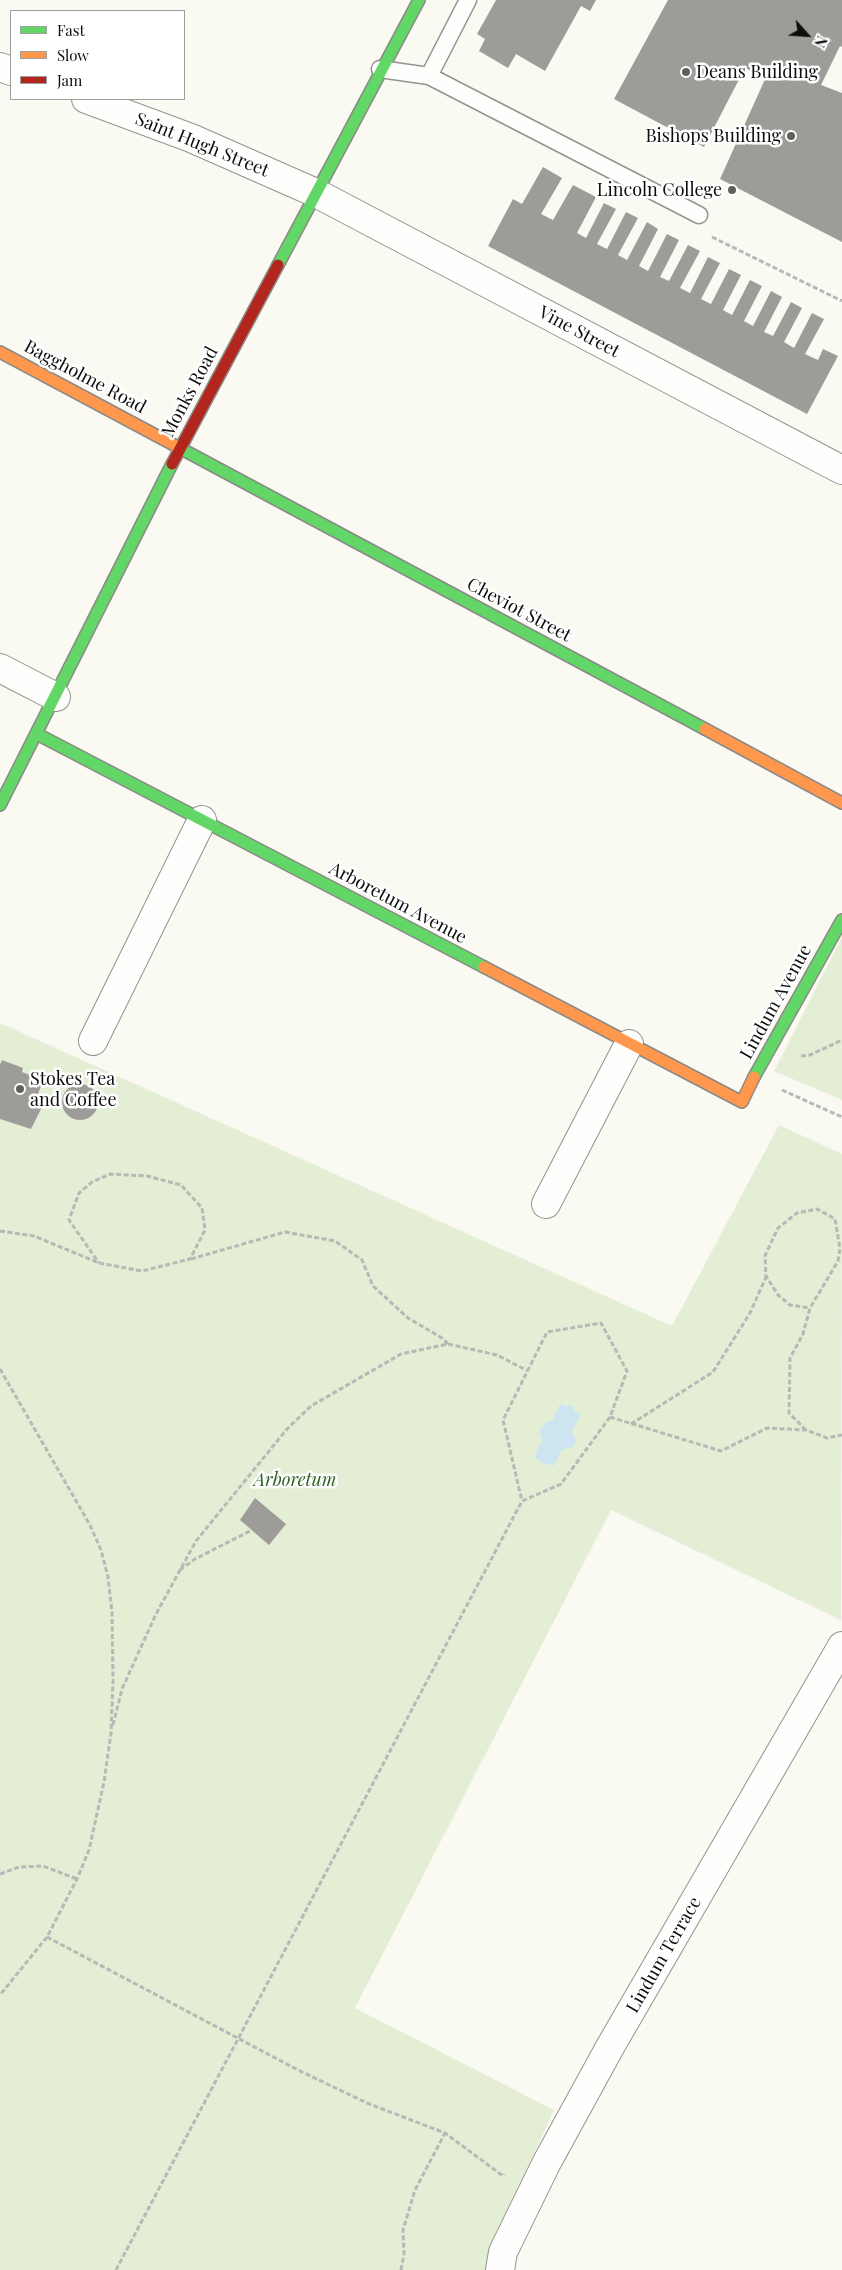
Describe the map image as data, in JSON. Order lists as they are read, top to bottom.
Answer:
{
  "streets": {
    "street": [
      "Saint Hugh Street",
      "Vine Street",
      "Baggholme Road",
      "Monks Road",
      "Cheviot Street",
      "Arboretum Avenue",
      "Lindum Avenue",
      "Lindum Terrace"
    ]
  },
  "crossings": [
    ["Saint Hugh Street", "Vine Street"],
    ["Saint Hugh Street", "Monks Road"],
    ["Vine Street", "Monks Road"],
    ["Baggholme Road", "Monks Road"],
    ["Baggholme Road", "Cheviot Street"],
    ["Monks Road", "Cheviot Street"],
    ["Monks Road", "Arboretum Avenue"],
    ["Arboretum Avenue", "Lindum Avenue"]
  ],
  "parks": ["Arboretum"],
  "places": [
    "Deans Building",
    "Bishops Building",
    "Lincoln College",
    "Stokes Tea and Coffee"
  ],
  "legend": ["Fast", "Slow", "Jam"],
  "north": "bottom right"
}
